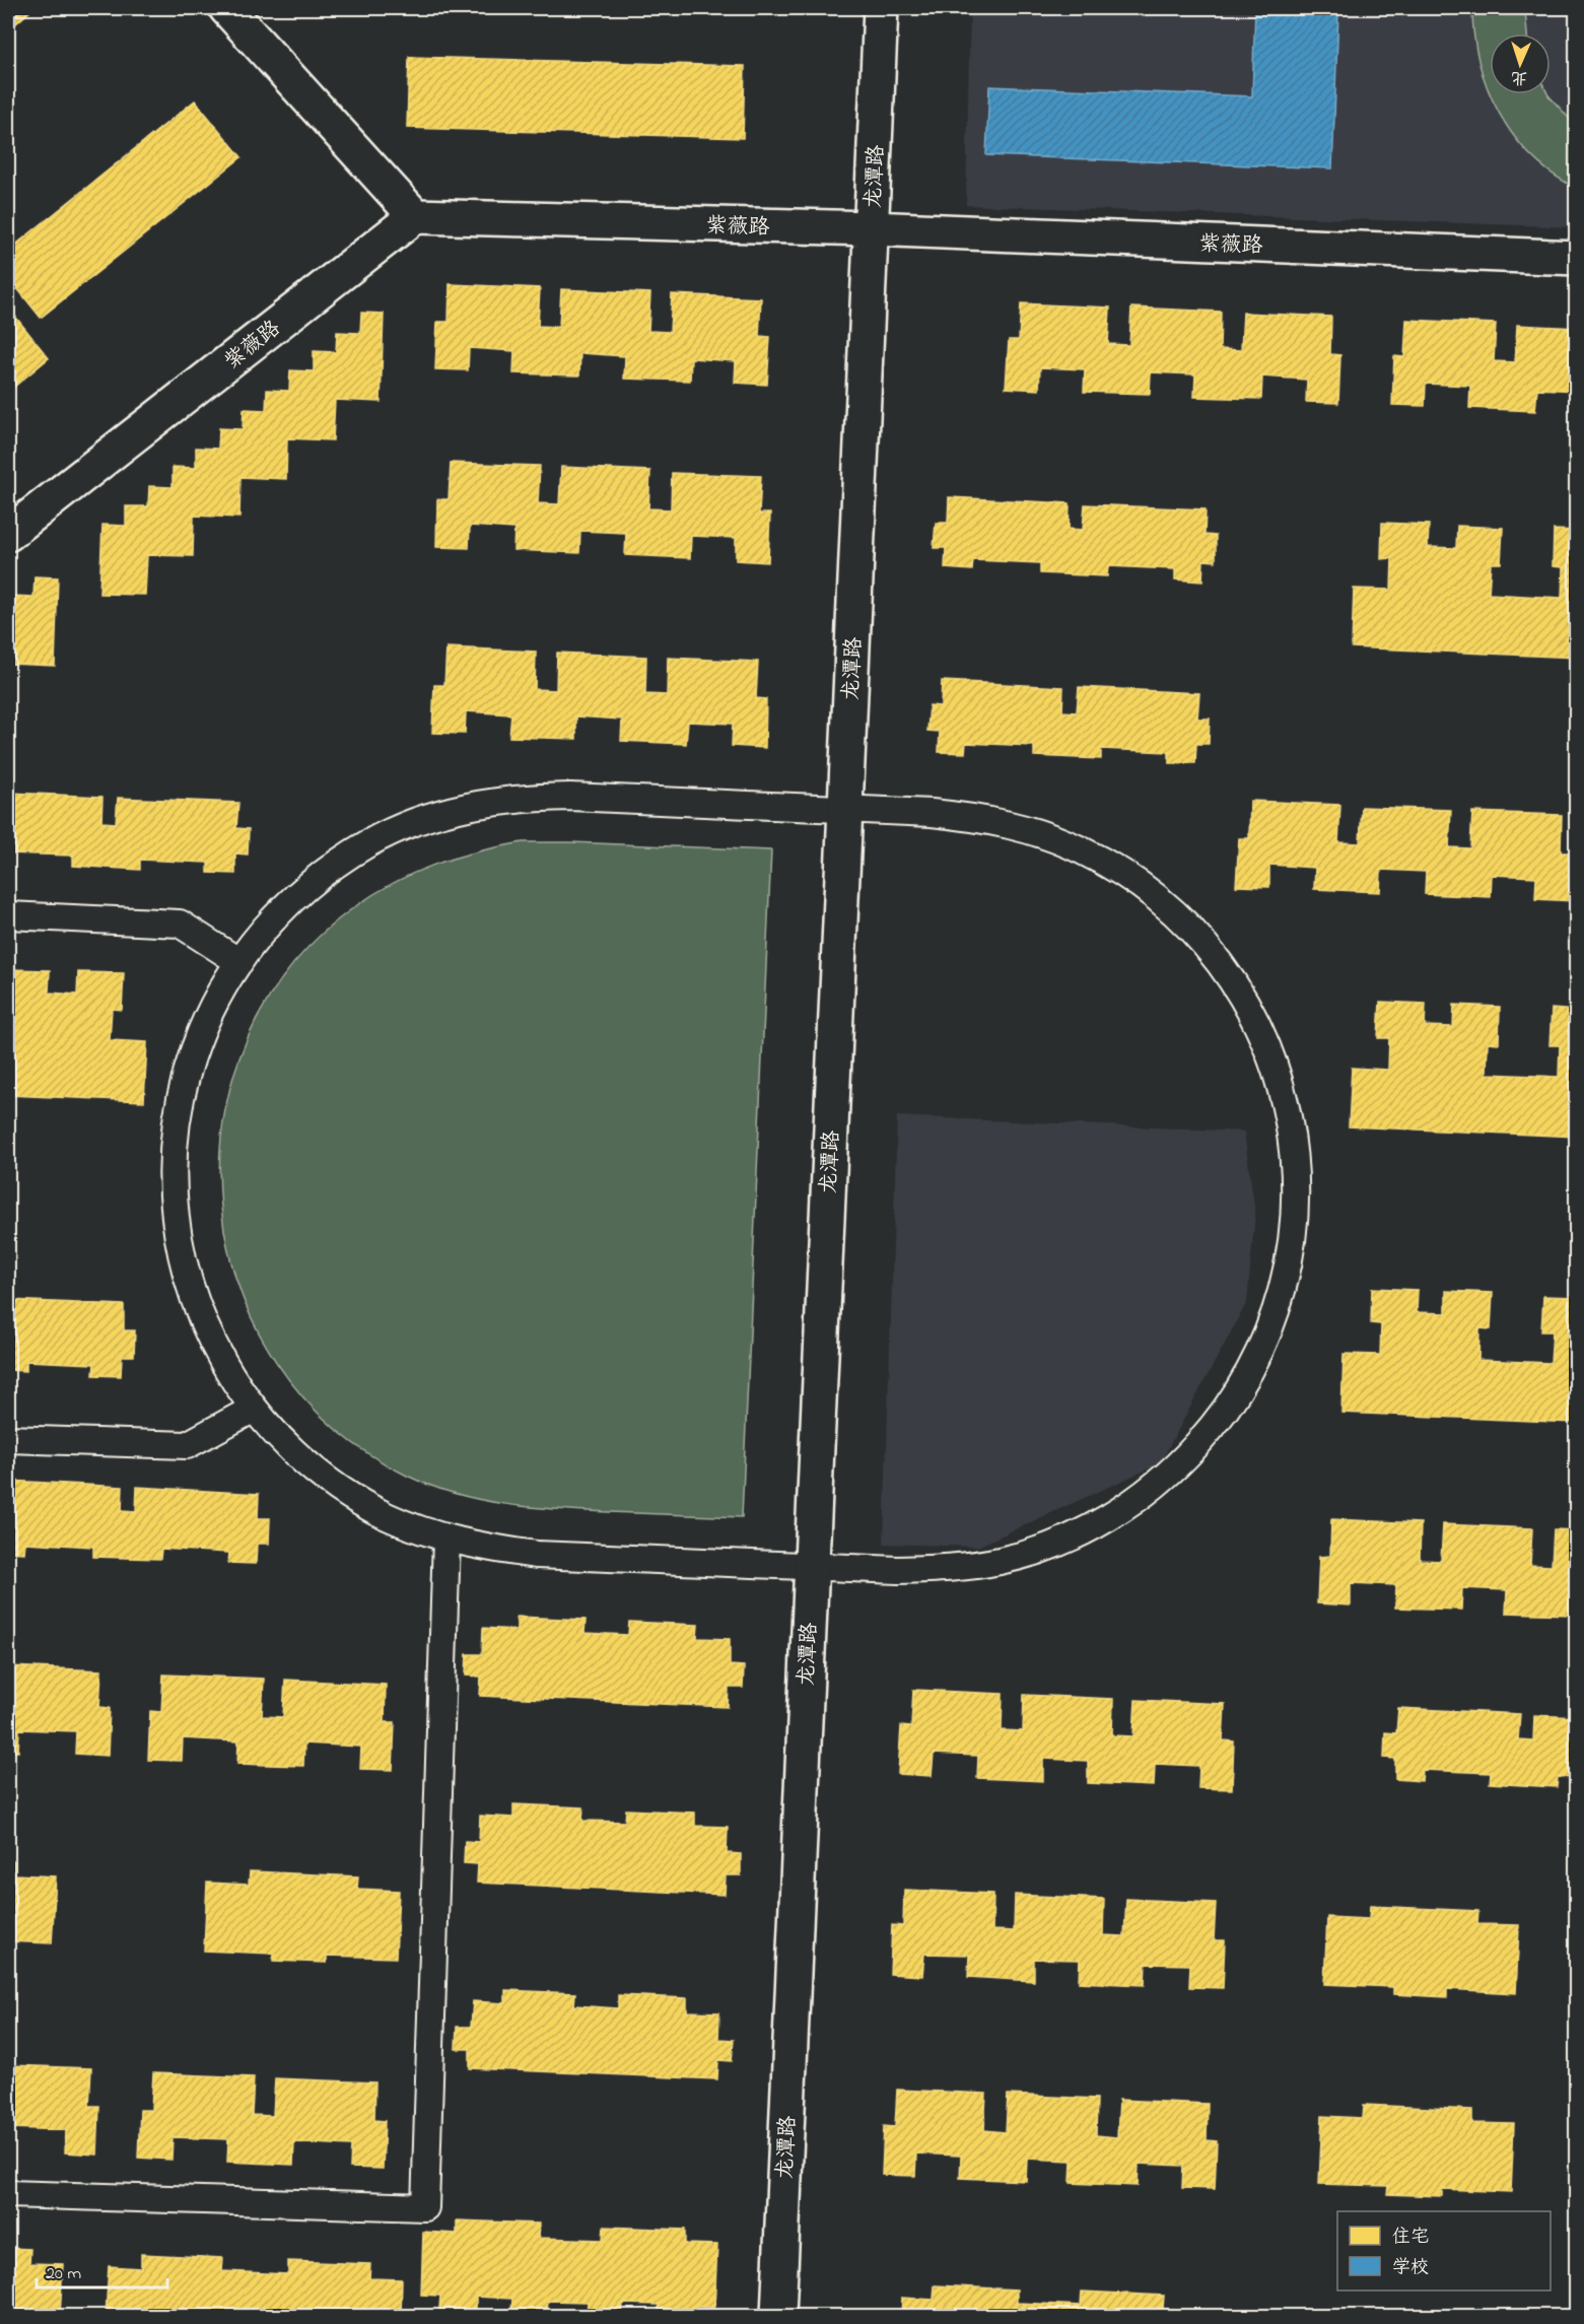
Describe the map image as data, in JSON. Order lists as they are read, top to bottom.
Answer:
{
  "streets": {
    "street": ["龙潭路", "紫薇路"]
  },
  "crossings": [
    ["龙潭路", "紫薇路"]
  ],
  "legend": ["住宅", "学校"],
  "scale_bar": "20 m",
  "north": "bottom"
}
